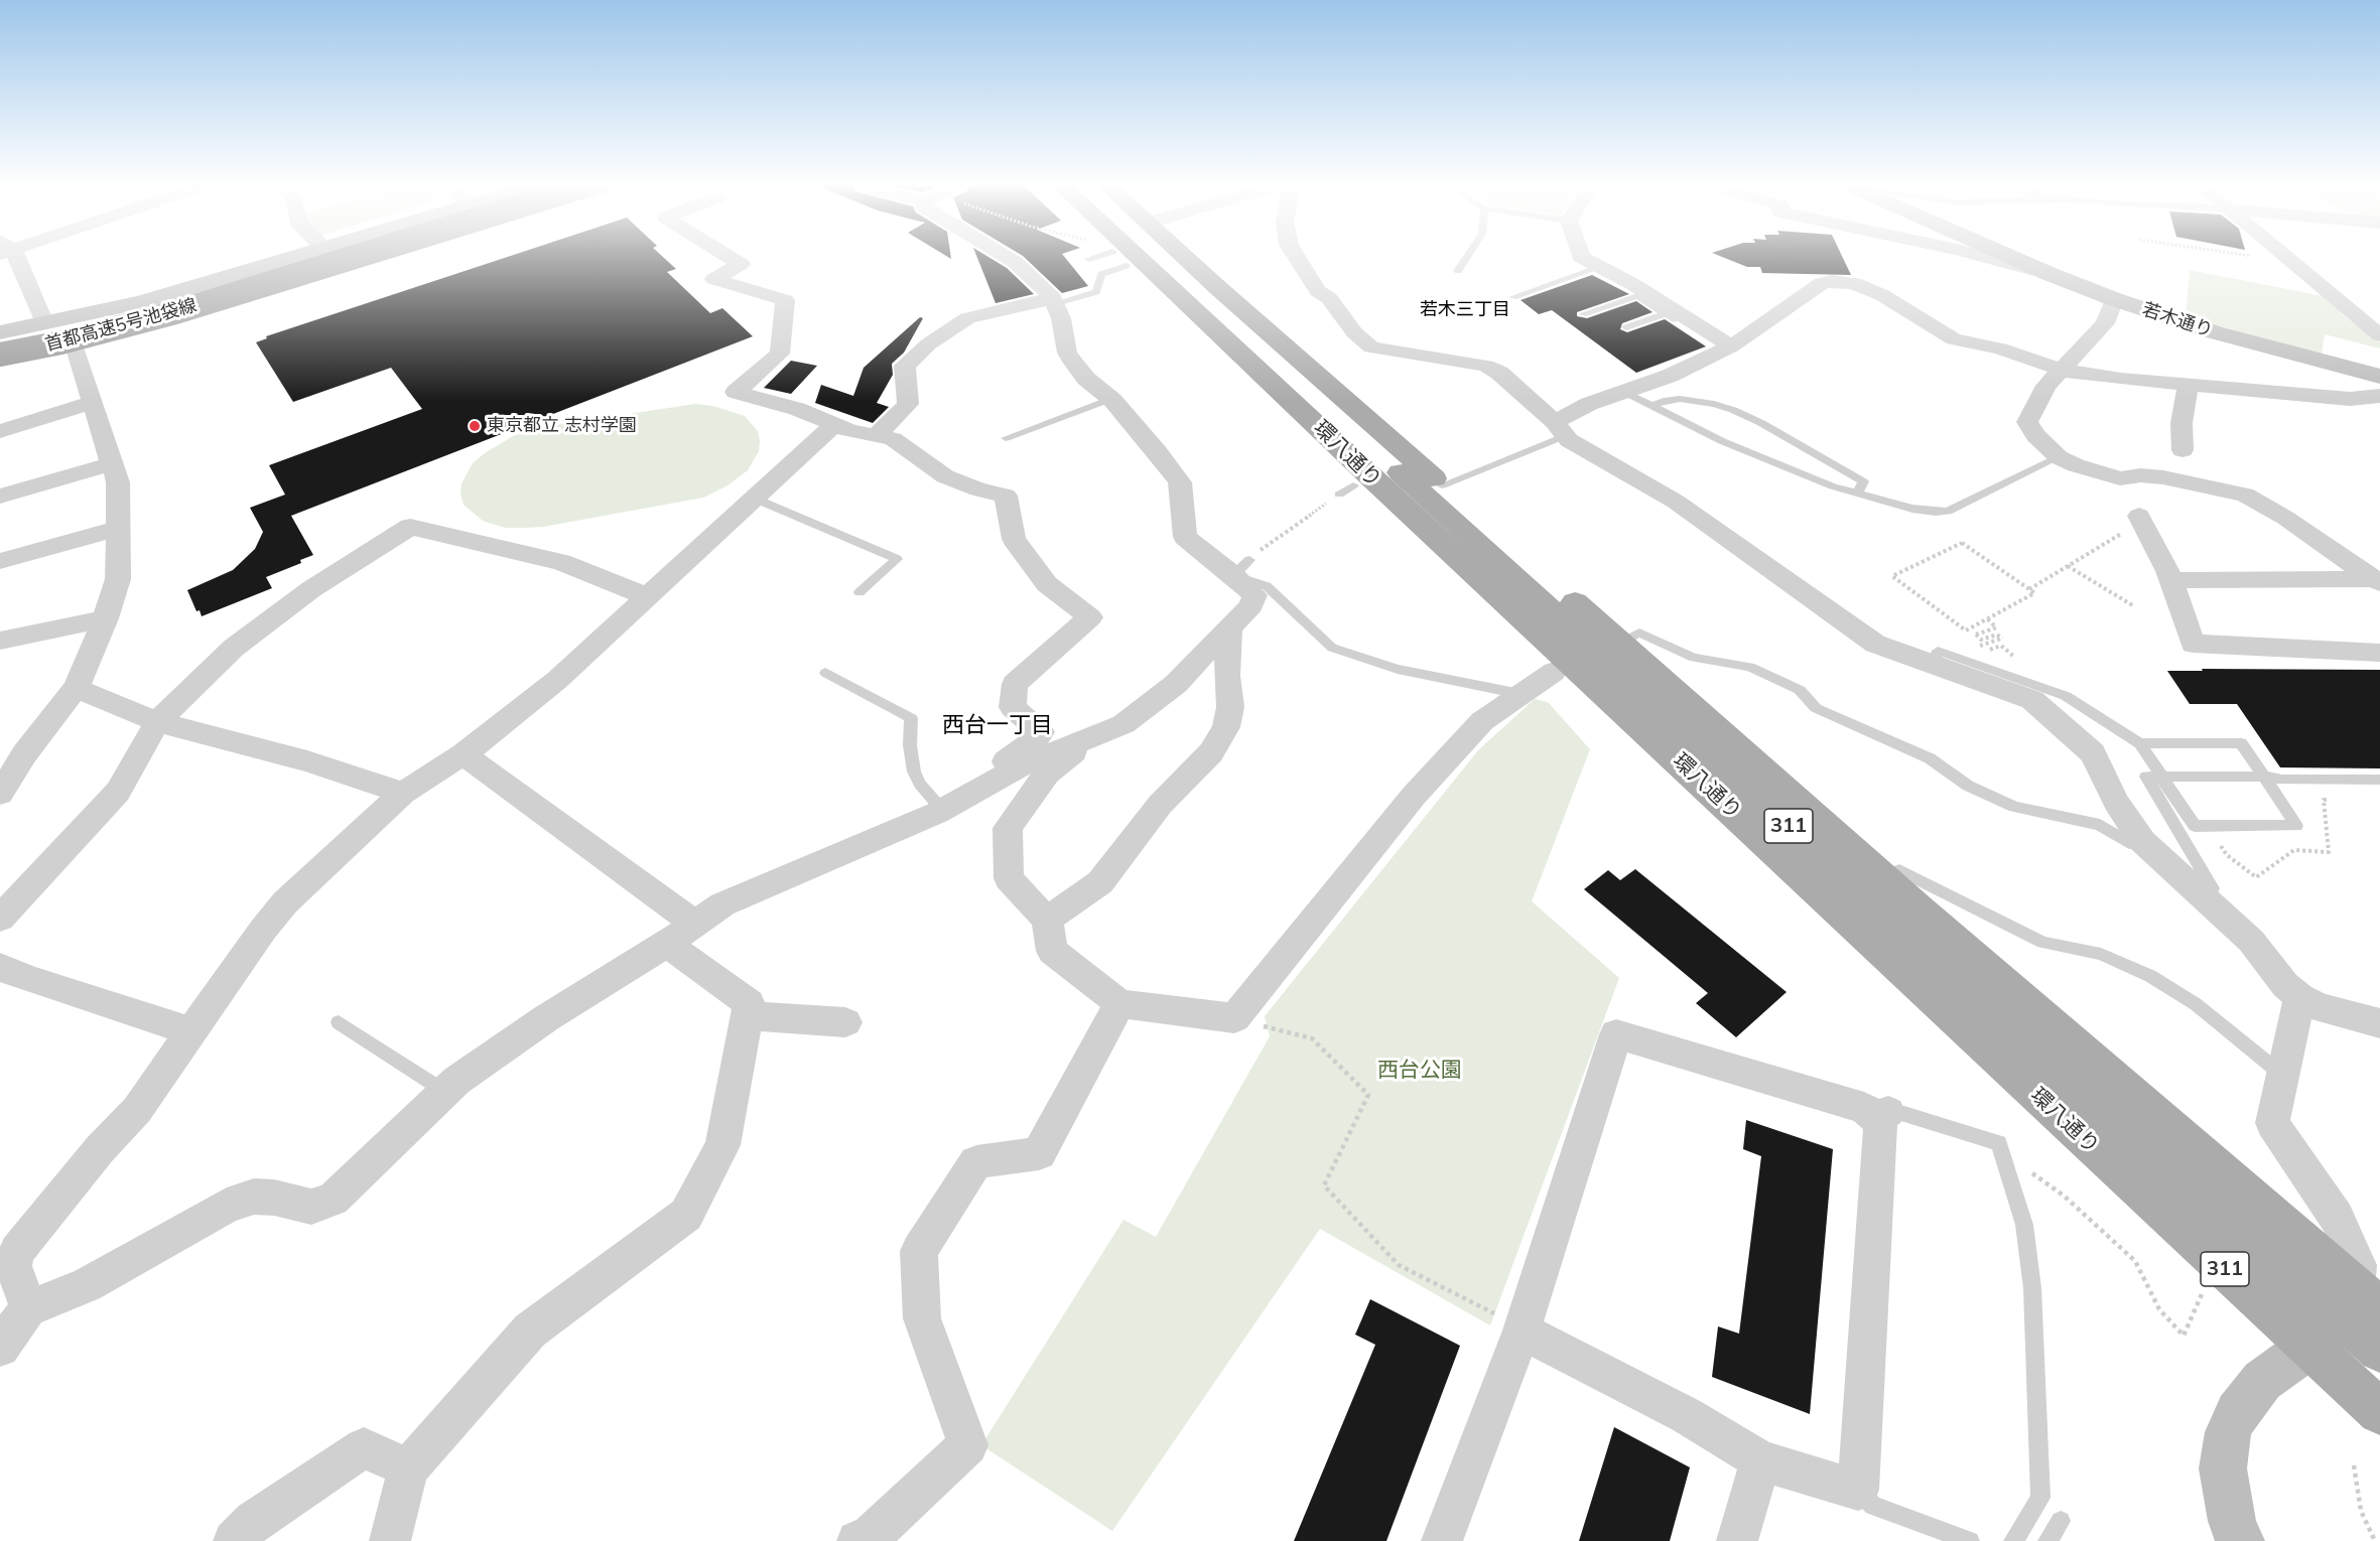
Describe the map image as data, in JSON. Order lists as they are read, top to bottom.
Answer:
{
  "streets": {
    "highway": ["首都高速5号池袋線"],
    "main road": ["若木通り", "環八通り", "311"]
  },
  "districts": ["若木三丁目", "西台一丁目"],
  "parks": ["西台公園"],
  "places": ["東京都立 志村学園"]
}
